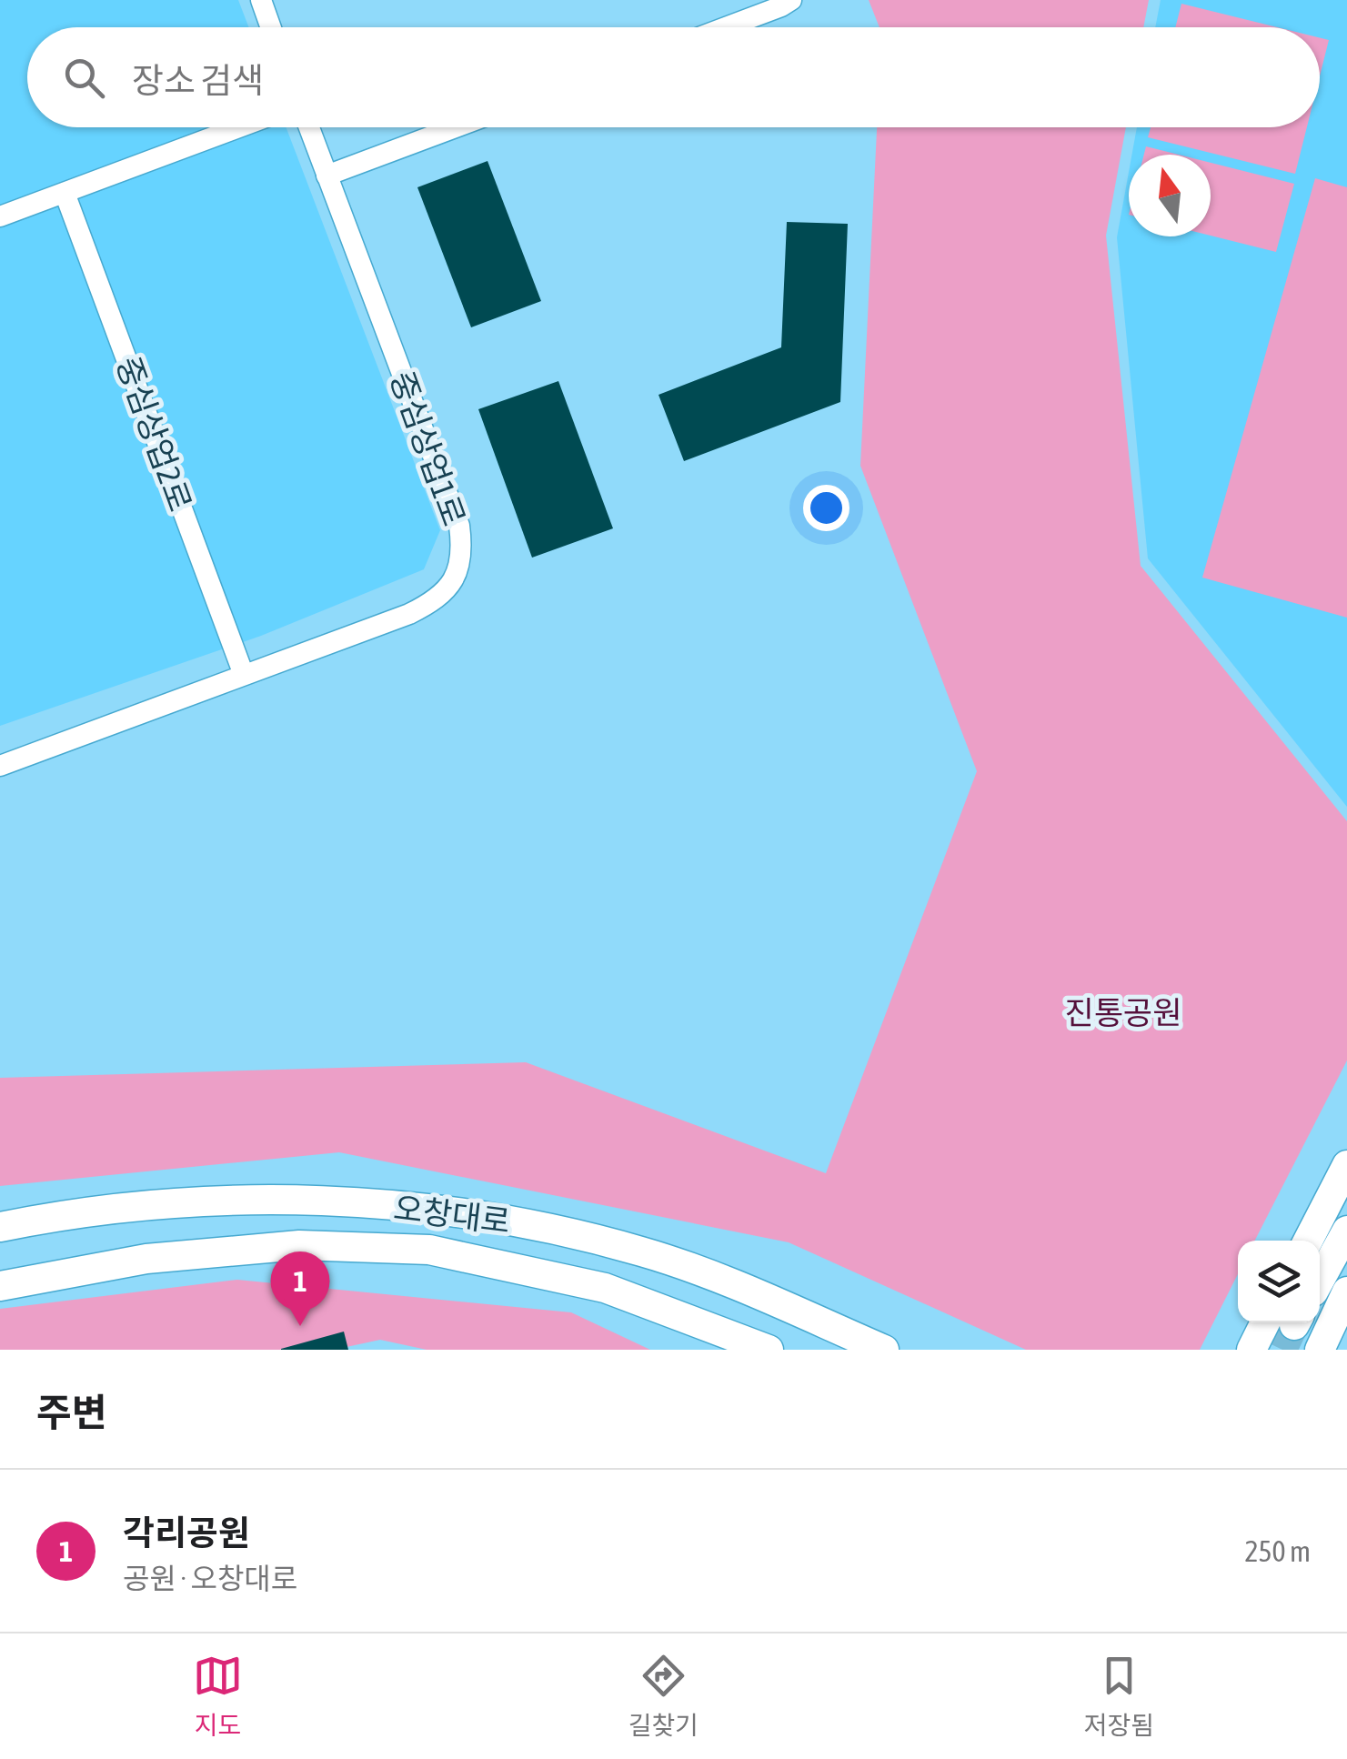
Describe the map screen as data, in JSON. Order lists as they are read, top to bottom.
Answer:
{
  "streets": {
    "main road": ["오창대로"],
    "street": ["중심상업2로", "중심상업1로"]
  },
  "crossings": [
    ["중심상업2로", "중심상업1로"]
  ],
  "parks": ["진통공원"],
  "north": "top",
  "page": {
    "search": "장소 검색",
    "pins": "1",
    "heading": "주변",
    "list": [
      {
        "mark": "1",
        "name": "각리공원",
        "note": "공원 · 오창대로",
        "value": "250 m"
      }
    ],
    "nav": ["지도", "길찾기", "저장됨"]
  }
}
